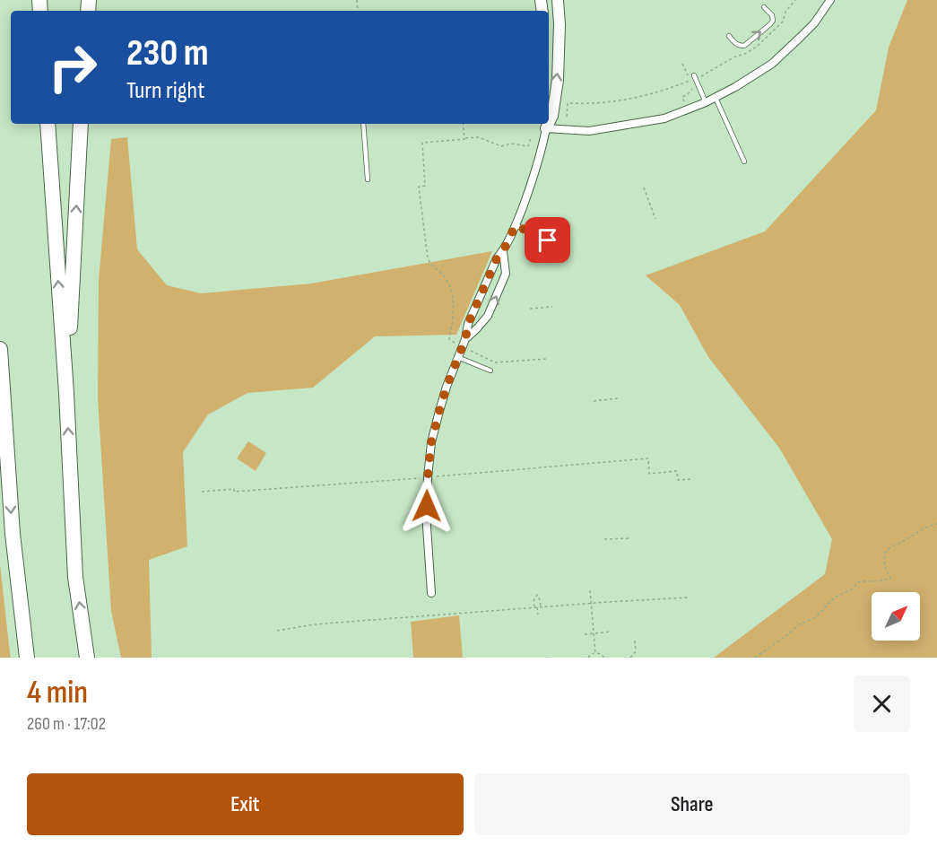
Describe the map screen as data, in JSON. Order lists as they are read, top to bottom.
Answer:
{
  "north": "top right",
  "page": {
    "turn": ["230 m", "Turn right"],
    "heading": ["4 min", "260 m · 17:02"],
    "buttons": ["Exit", "Share"]
  }
}
